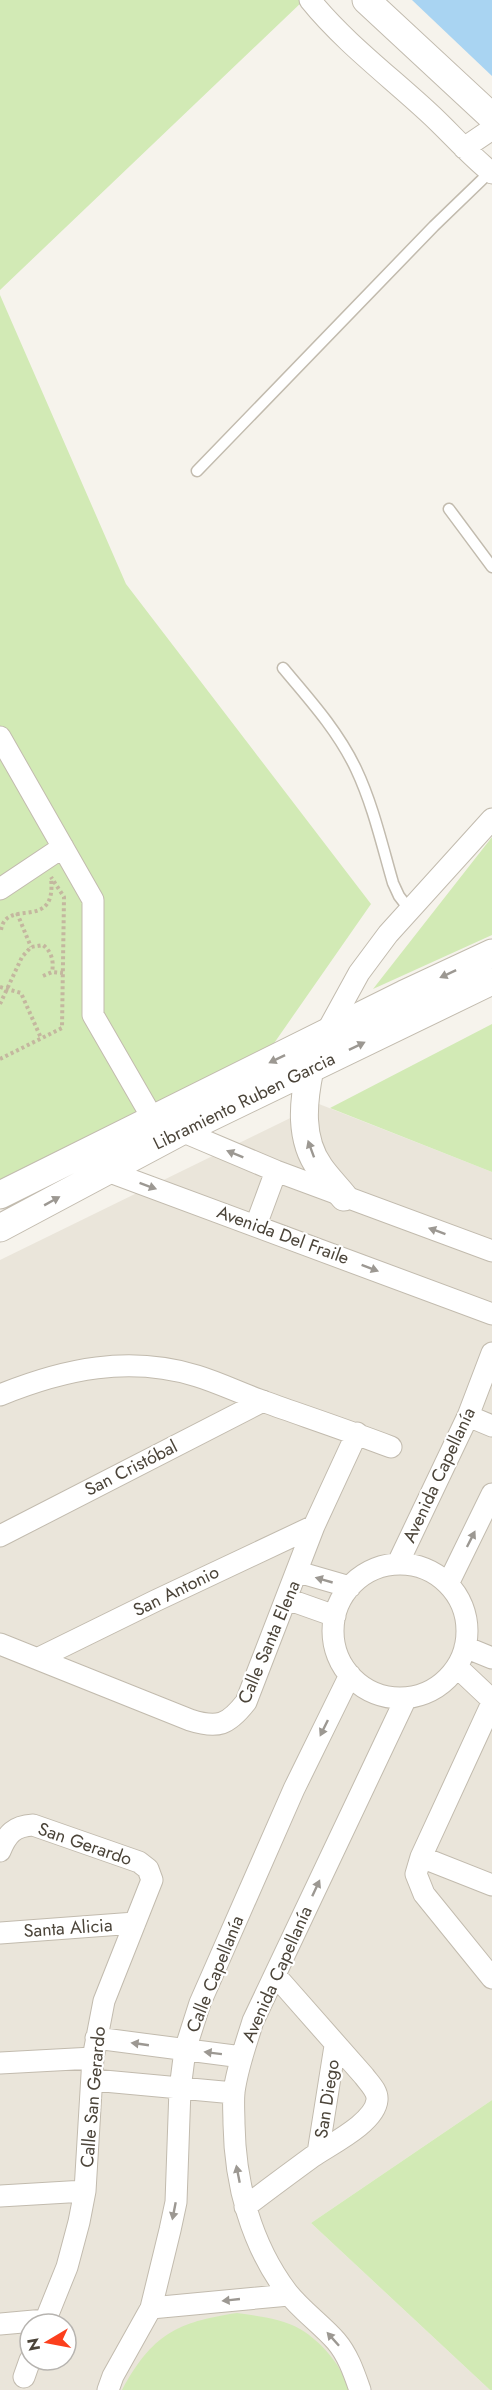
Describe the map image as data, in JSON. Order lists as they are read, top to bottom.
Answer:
{
  "streets": {
    "street": [
      "Libramiento Ruben Garcia",
      "Avenida Del Fraile",
      "San Cristóbal",
      "Avenida Capellanía",
      "San Antonio",
      "Calle Santa Elena",
      "San Gerardo",
      "Santa Alicia",
      "Calle Capellanía",
      "Calle San Gerardo",
      "San Diego"
    ]
  },
  "crossings": [
    ["Libramiento Ruben Garcia", "Avenida Del Fraile"],
    ["Avenida Capellanía", "Calle Capellanía"],
    ["Avenida Capellanía", "San Diego"],
    ["San Antonio", "Calle Santa Elena"],
    ["San Gerardo", "Calle San Gerardo"],
    ["Santa Alicia", "Calle San Gerardo"]
  ],
  "one_way": ["Avenida Capellanía", "Calle Capellanía"],
  "north": "left"
}
